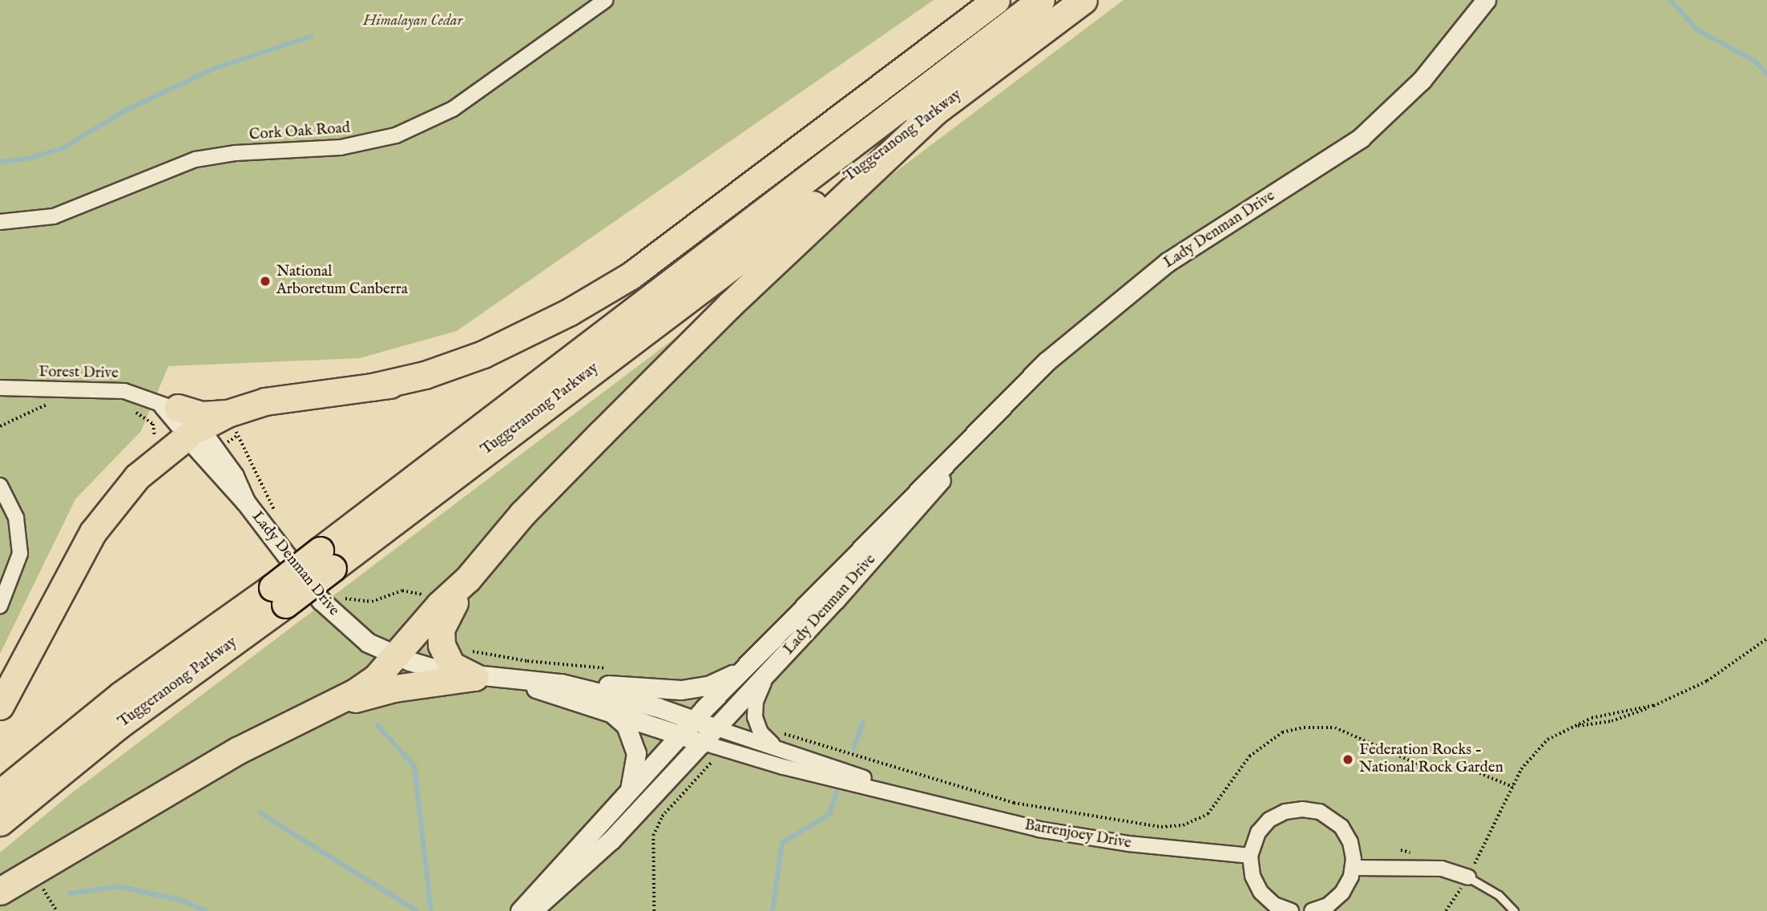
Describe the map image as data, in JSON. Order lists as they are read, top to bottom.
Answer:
{
  "streets": {
    "highway": ["Tuggeranong Parkway"],
    "street": [
      "Cork Oak Road",
      "Lady Denman Drive",
      "Forest Drive",
      "Barrenjoey Drive"
    ]
  },
  "crossings": [
    ["Lady Denman Drive", "Barrenjoey Drive"]
  ],
  "parks": ["Himalayan Cedar"],
  "places": ["National Arboretum Canberra", "Federation Rocks - National Rock Garden"]
}
